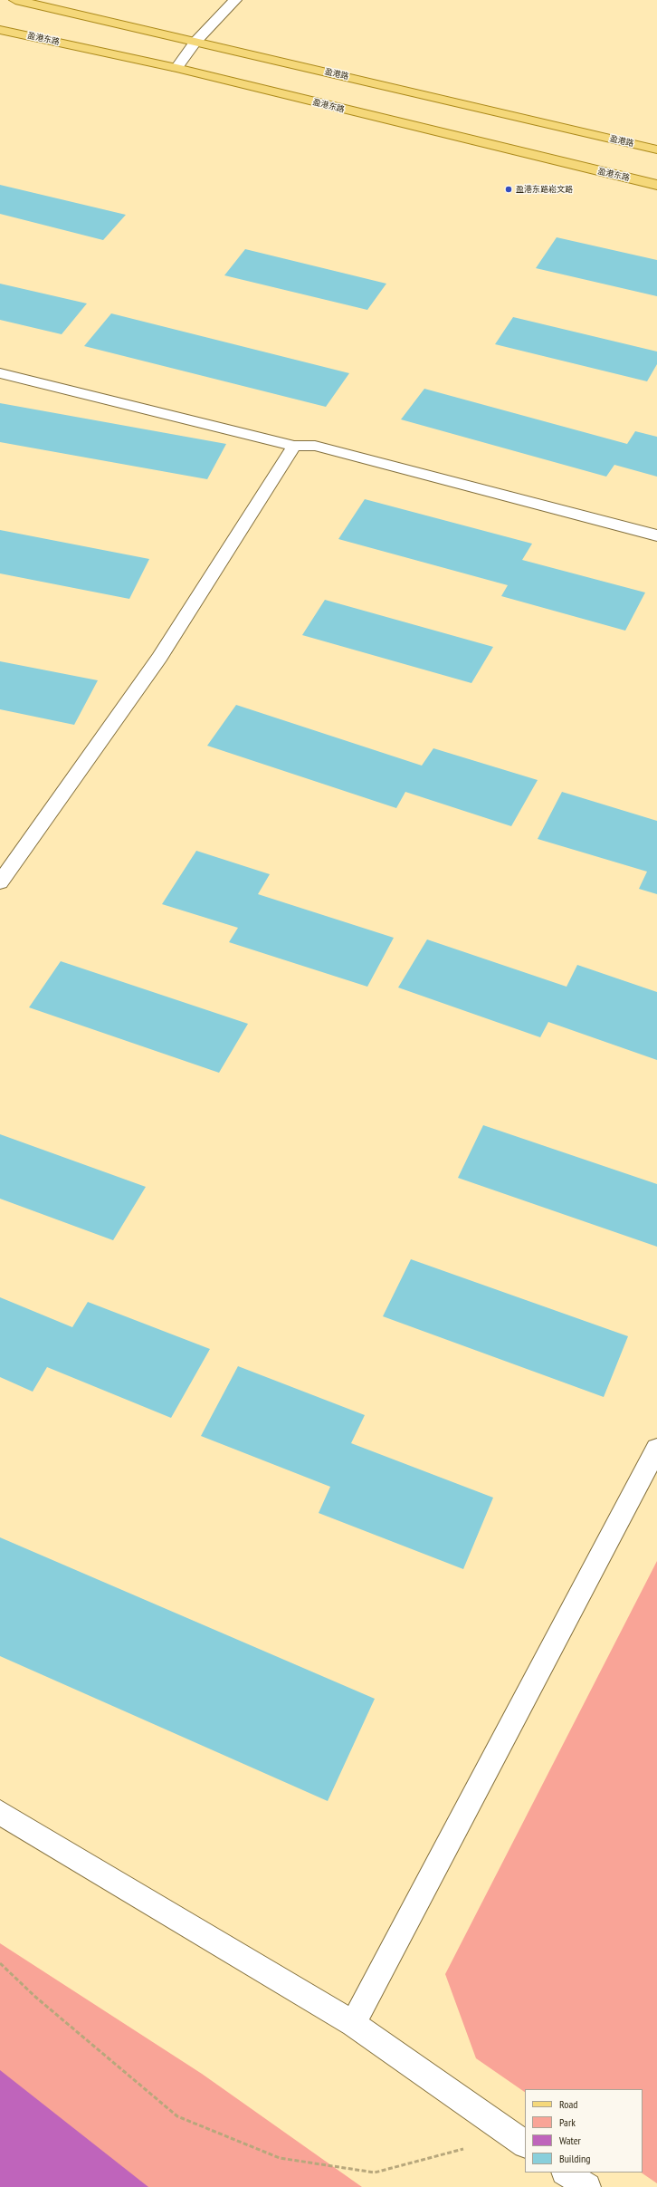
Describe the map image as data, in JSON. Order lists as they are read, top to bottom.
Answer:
{
  "streets": {
    "main road": ["盈港东路", "盈港路"]
  },
  "places": ["盈港东路崧文路"],
  "legend": [
    "Road",
    "Park",
    "Water",
    "Building"
  ]
}
